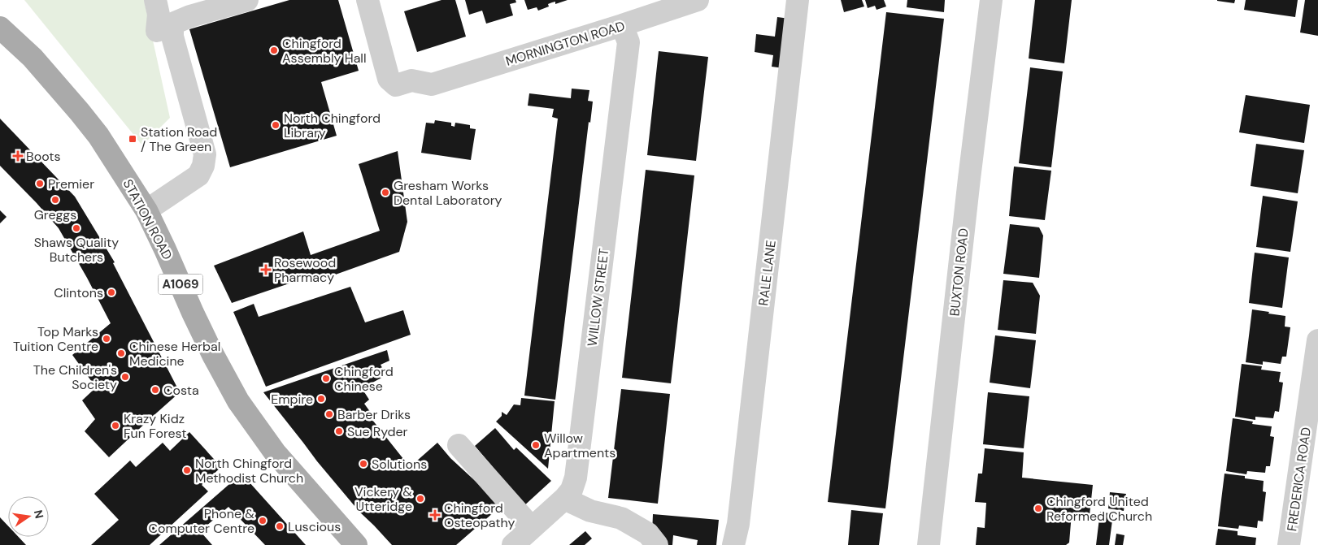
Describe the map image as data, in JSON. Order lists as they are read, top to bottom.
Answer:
{
  "streets": {
    "main road": ["STATION ROAD", "A1069"],
    "street": [
      "MORNINGTON ROAD",
      "BUXTON ROAD",
      "RALE LANE",
      "WILLOW STREET",
      "FREDERICA ROAD"
    ]
  },
  "crossings": [
    ["MORNINGTON ROAD", "WILLOW STREET"]
  ],
  "places": {
    "other": [
      "Chingford Assembly Hall",
      "North Chingford Library",
      "Premier",
      "Gresham Works Dental Laboratory",
      "Greggs",
      "Shaws Quality Butchers",
      "Clintons",
      "Top Marks Tuition Centre",
      "Chinese Herbal Medicine",
      "The Children's Society",
      "Chingford Chinese",
      "Costa",
      "Empire",
      "Barber Driks",
      "Krazy Kidz Fun Forest",
      "Sue Ryder",
      "Willow Apartments",
      "Solutions",
      "North Chingford Methodist Church",
      "Vickery & Utteridge",
      "Chingford United Reformed Church",
      "Phone & Computer Centre",
      "Luscious"
    ],
    "transit": ["Station Road / The Green"],
    "health": ["Boots", "Rosewood Pharmacy", "Chingford Osteopathy"]
  },
  "north": "right"
}
